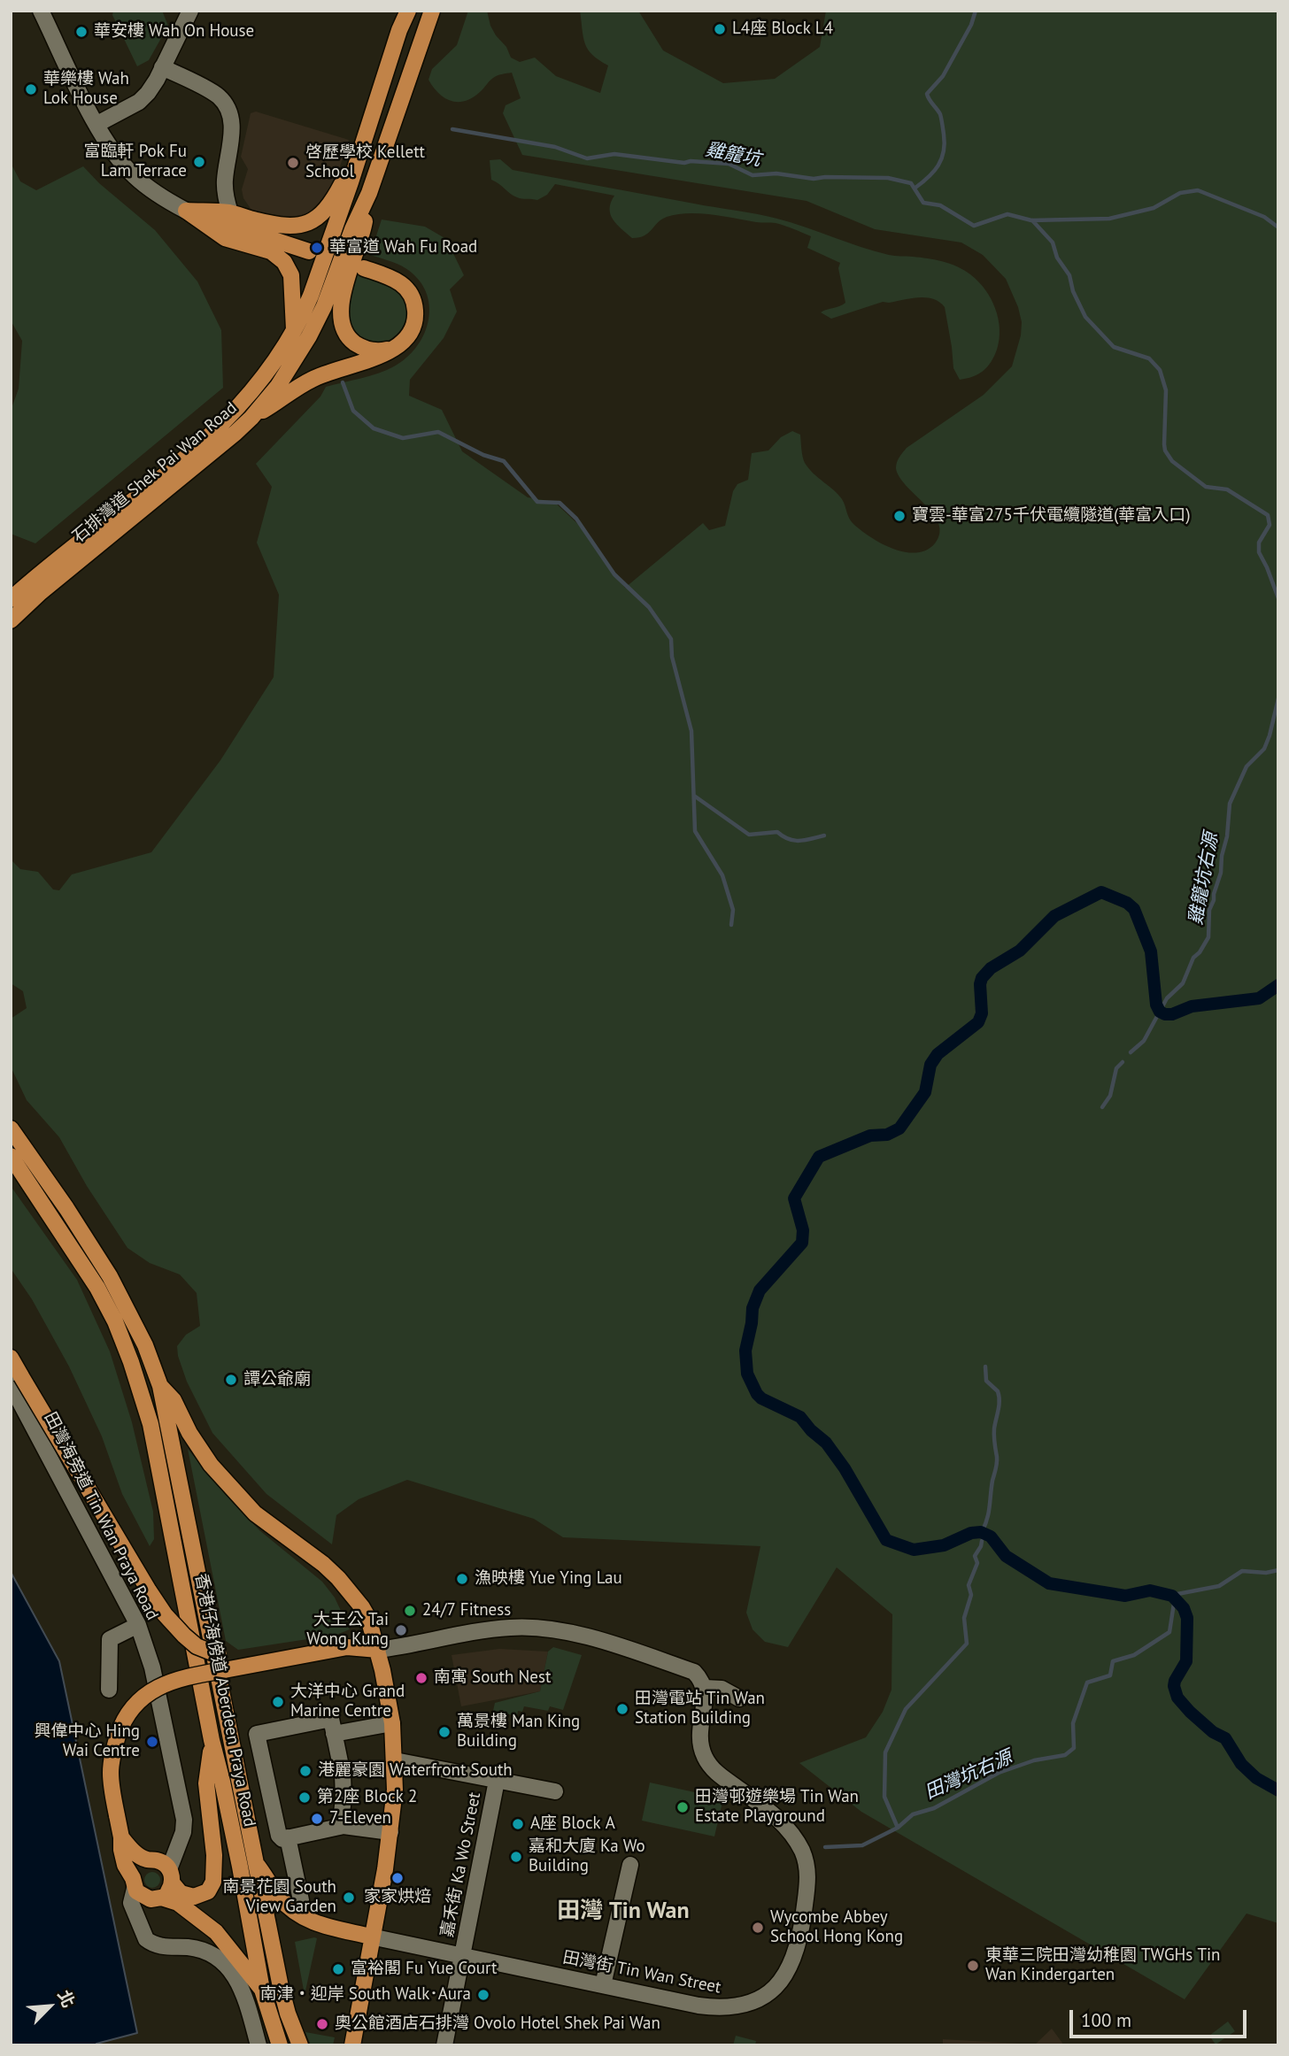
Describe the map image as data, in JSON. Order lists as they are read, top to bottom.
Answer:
{
  "streets": {
    "main road": ["石排灣道 Shek Pai Wan Road", "香港仔海傍道 Aberdeen Praya Road"],
    "street": ["田灣海旁道 Tin Wan Praya Road", "嘉禾街 Ka Wo Street", "田灣街 Tin Wan Street"]
  },
  "crossings": [
    ["嘉禾街 Ka Wo Street", "田灣街 Tin Wan Street"]
  ],
  "districts": ["田灣 Tin Wan"],
  "water": ["雞籠坑", "雞籠坑右源", "田灣坑右源"],
  "places": [
    "L4座 Block L4",
    "華安樓 Wah On House",
    "華樂樓 Wah Lok House",
    "富臨軒 Pok Fu Lam Terrace",
    "啓歷學校 Kellett School",
    "華富道 Wah Fu Road",
    "寶雲-華富275千伏電纜隧道(華富入口)",
    "譚公爺廟",
    "漁映樓 Yue Ying Lau",
    "24/7 Fitness",
    "大王公 Tai Wong Kung",
    "南寓 South Nest",
    "大洋中心 Grand Marine Centre",
    "田灣電站 Tin Wan Station Building",
    "萬景樓 Man King Building",
    "興偉中心 Hing Wai Centre",
    "港麗豪園 Waterfront South",
    "第2座 Block 2",
    "田灣邨遊樂場 Tin Wan Estate Playground",
    "7-Eleven",
    "A座 Block A",
    "嘉和大廈 Ka Wo Building",
    "家家烘焙",
    "南景花園 South View Garden",
    "Wycombe Abbey School Hong Kong",
    "東華三院田灣幼稚園 TWGHs Tin Wan Kindergarten",
    "富裕閣 Fu Yue Court",
    "南津‧迎岸 South Walk･Aura",
    "奧公館酒店石排灣 Ovolo Hotel Shek Pai Wan"
  ],
  "scale_bar": "100 m",
  "north": "top right"
}
